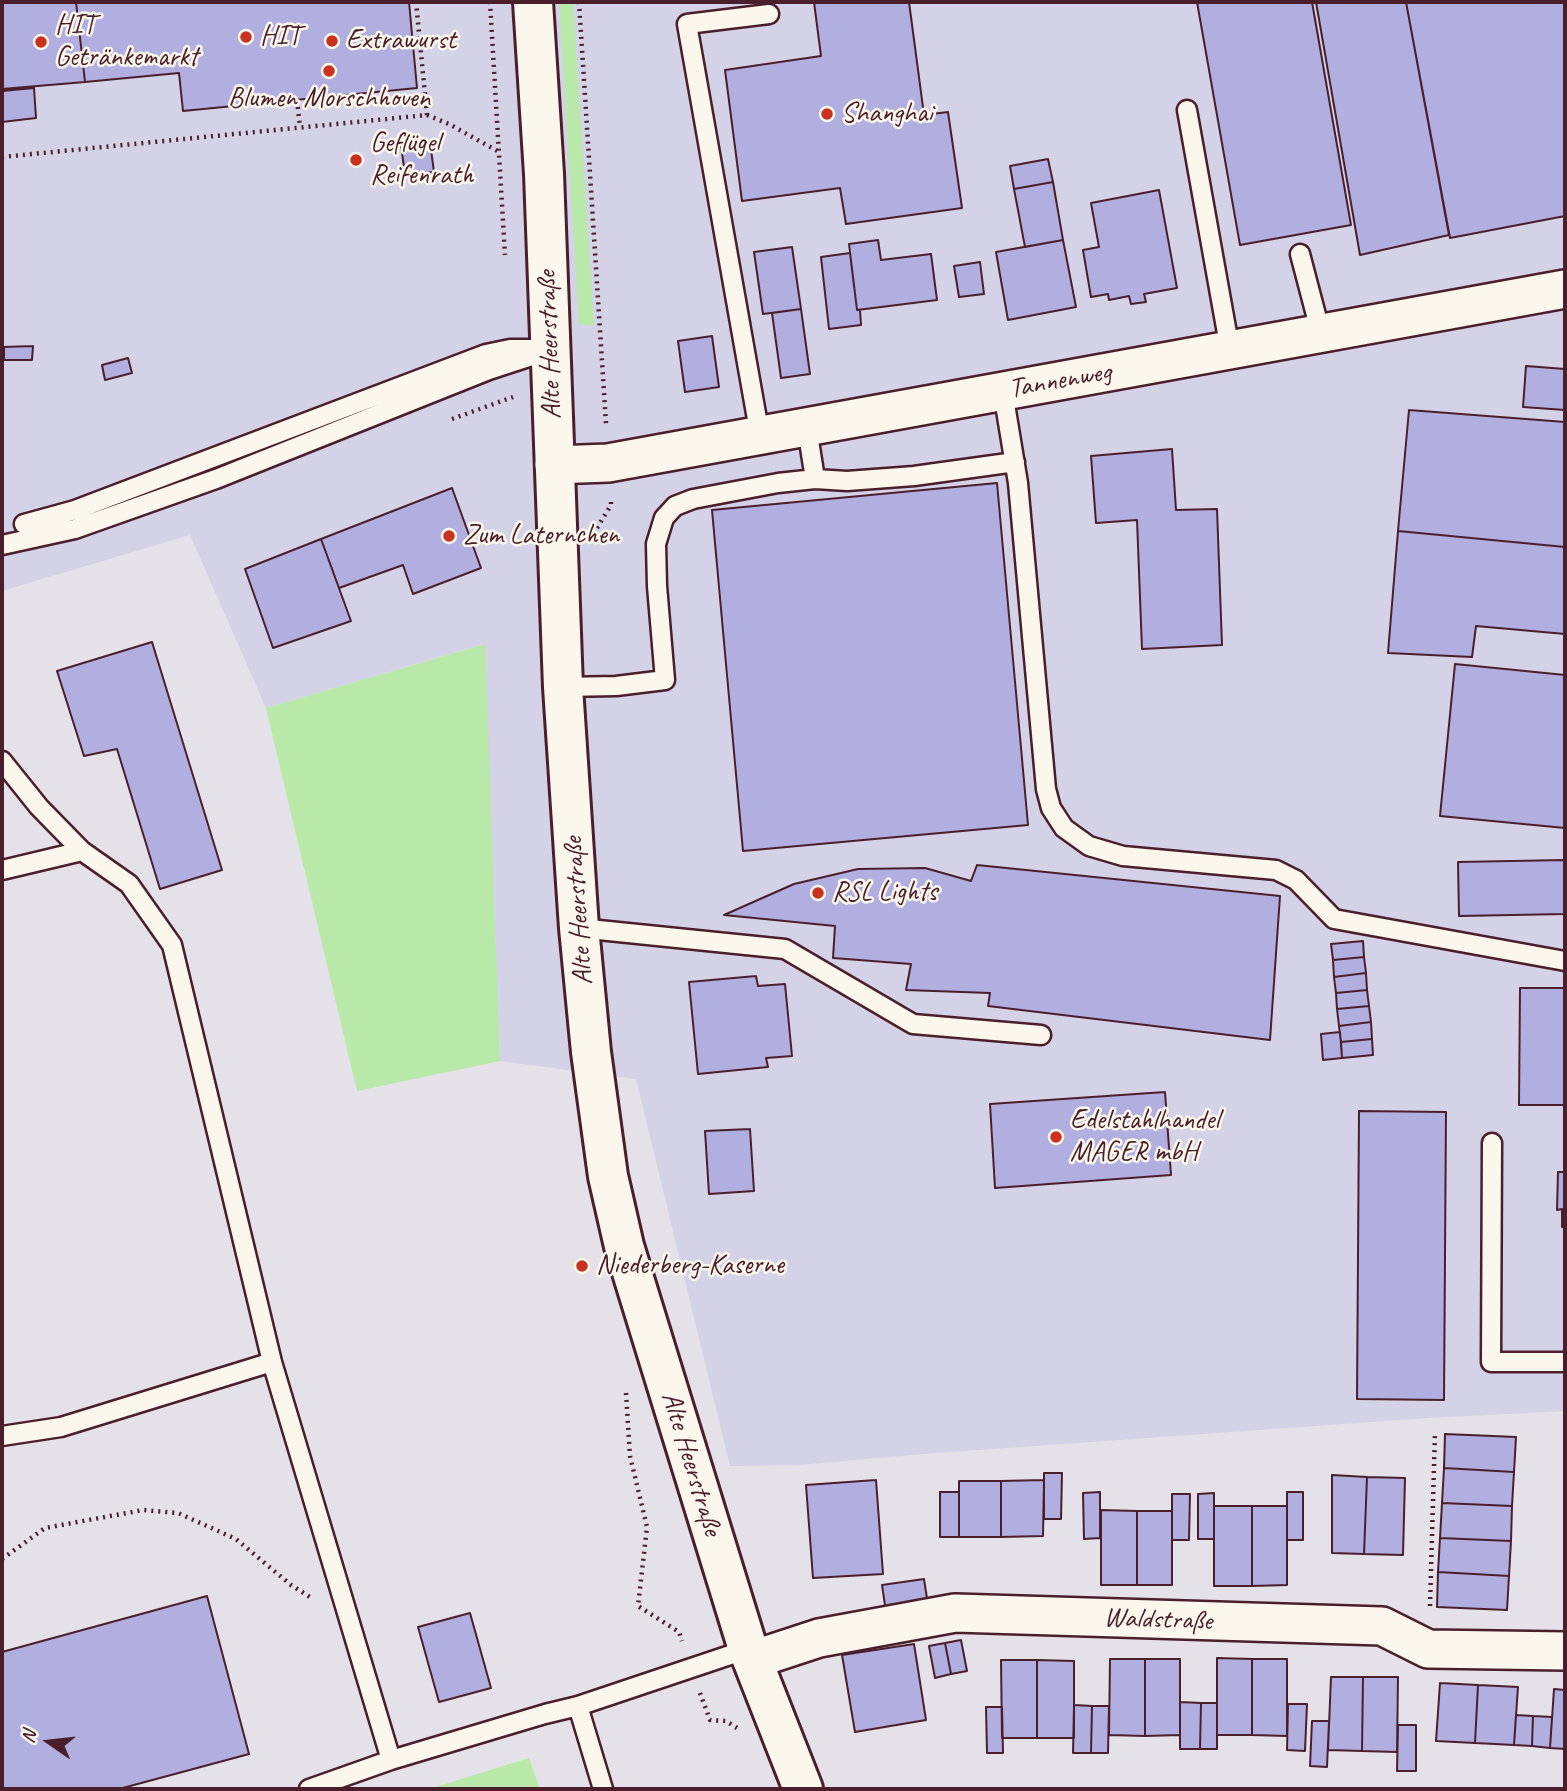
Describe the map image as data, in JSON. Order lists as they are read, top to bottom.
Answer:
{
  "streets": {
    "street": ["Alte Heerstraße", "Tannenweg", "Waldstraße"]
  },
  "crossings": [
    ["Alte Heerstraße", "Tannenweg"],
    ["Alte Heerstraße", "Waldstraße"]
  ],
  "places": [
    "HIT",
    "Extrawurst",
    "HIT Getränkemarkt",
    "Blumen Morschhoven",
    "Shanghai",
    "Geflügel Reifenrath",
    "Zum Laternchen",
    "RSL Lights",
    "Edelstahlhandel MAGER mbH",
    "Niederberg-Kaserne"
  ],
  "north": "left"
}
